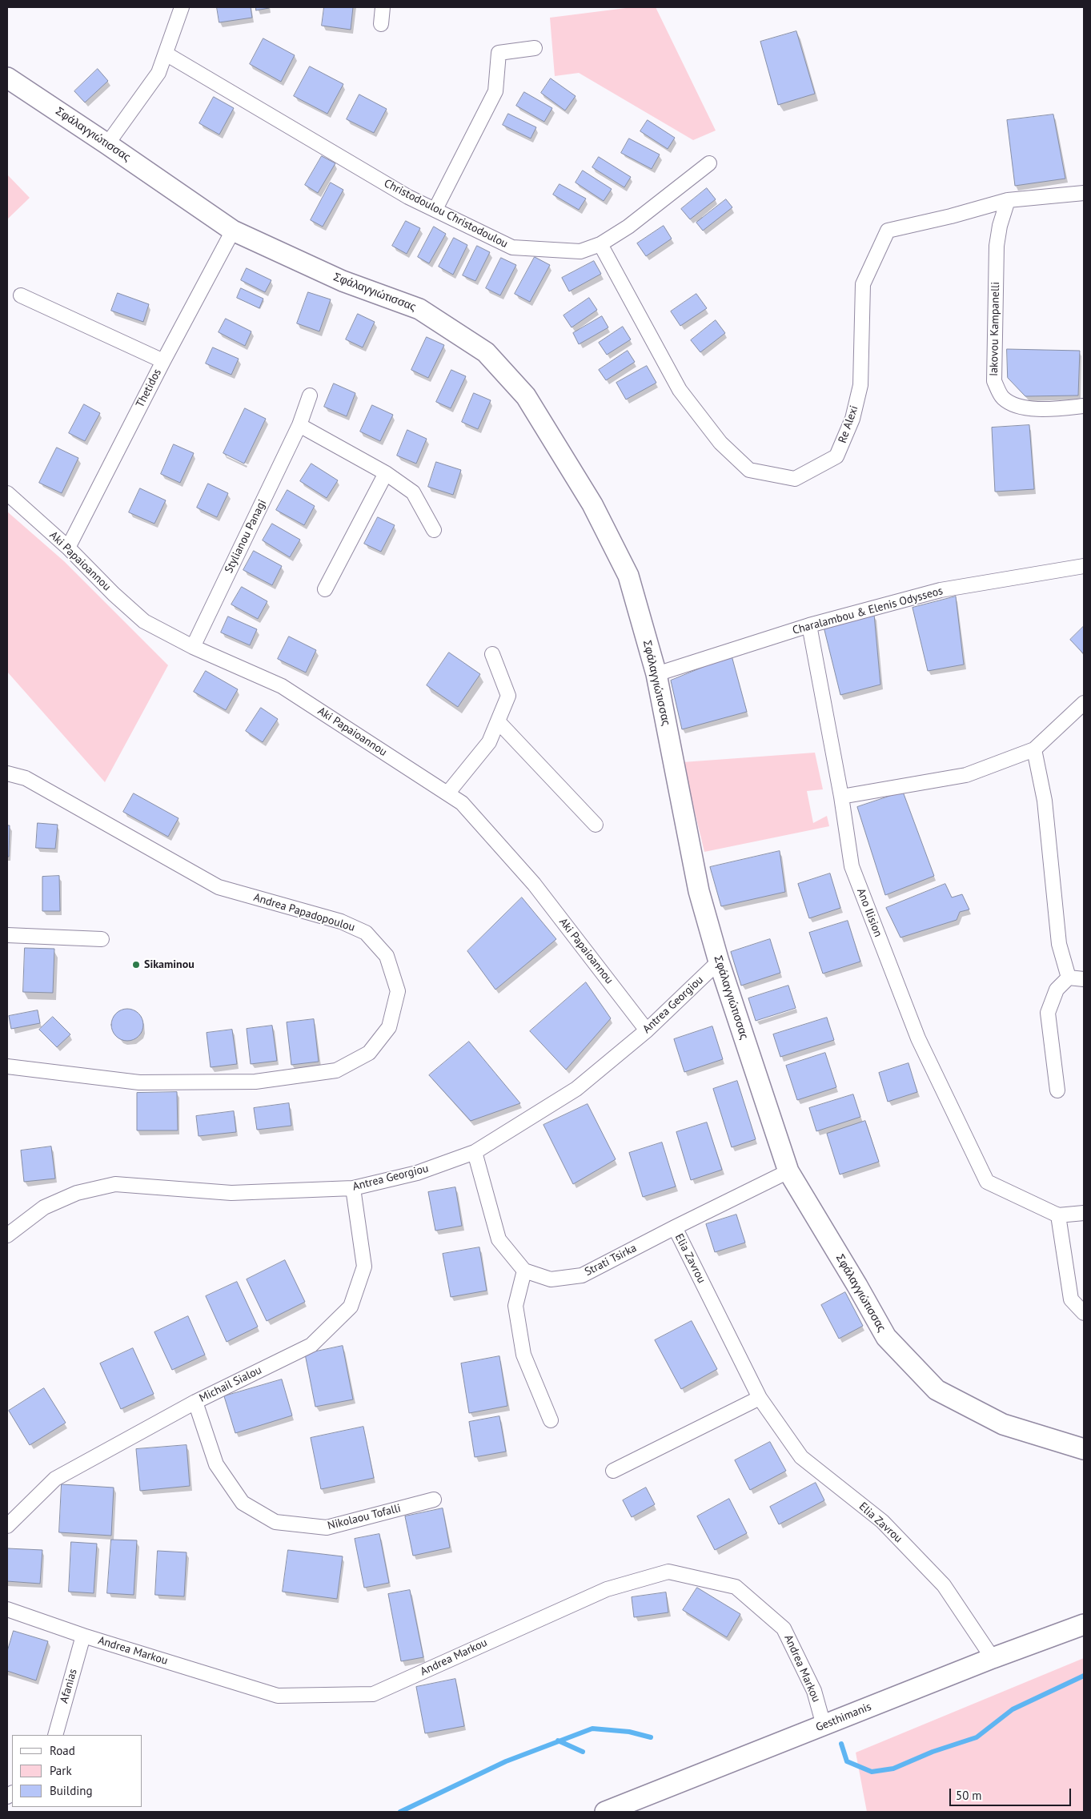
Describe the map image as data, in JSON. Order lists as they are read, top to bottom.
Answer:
{
  "streets": {
    "street": [
      "Σφάλαγγιώτισσας",
      "Christodoulou Christodoulou",
      "Iakovou Kampanelli",
      "Thetidos",
      "Re Alexi",
      "Stylianou Panagi",
      "Aki Papaioannou",
      "Charalambou & Elenis Odysseos",
      "Andrea Papadopoulou",
      "Ano Ilision",
      "Antrea Georgiou",
      "Elia Zavrou",
      "Strati Tsirka",
      "Michail Sialou",
      "Nikolaou Tofalli",
      "Andrea Markou",
      "Afanias",
      "Gesthimanis"
    ]
  },
  "crossings": [
    ["Σφάλαγγιώτισσας", "Thetidos"],
    ["Σφάλαγγιώτισσας", "Charalambou & Elenis Odysseos"],
    ["Σφάλαγγιώτισσας", "Antrea Georgiou"],
    ["Σφάλαγγιώτισσας", "Strati Tsirka"],
    ["Christodoulou Christodoulou", "Re Alexi"],
    ["Iakovou Kampanelli", "Re Alexi"],
    ["Thetidos", "Aki Papaioannou"],
    ["Stylianou Panagi", "Aki Papaioannou"],
    ["Aki Papaioannou", "Antrea Georgiou"],
    ["Charalambou & Elenis Odysseos", "Ano Ilision"],
    ["Antrea Georgiou", "Michail Sialou"],
    ["Elia Zavrou", "Strati Tsirka"],
    ["Elia Zavrou", "Gesthimanis"],
    ["Michail Sialou", "Nikolaou Tofalli"],
    ["Andrea Markou", "Afanias"],
    ["Andrea Markou", "Gesthimanis"]
  ],
  "places": ["Sikaminou"],
  "legend": ["Road", "Park", "Building"],
  "scale_bar": "50 m"
}
